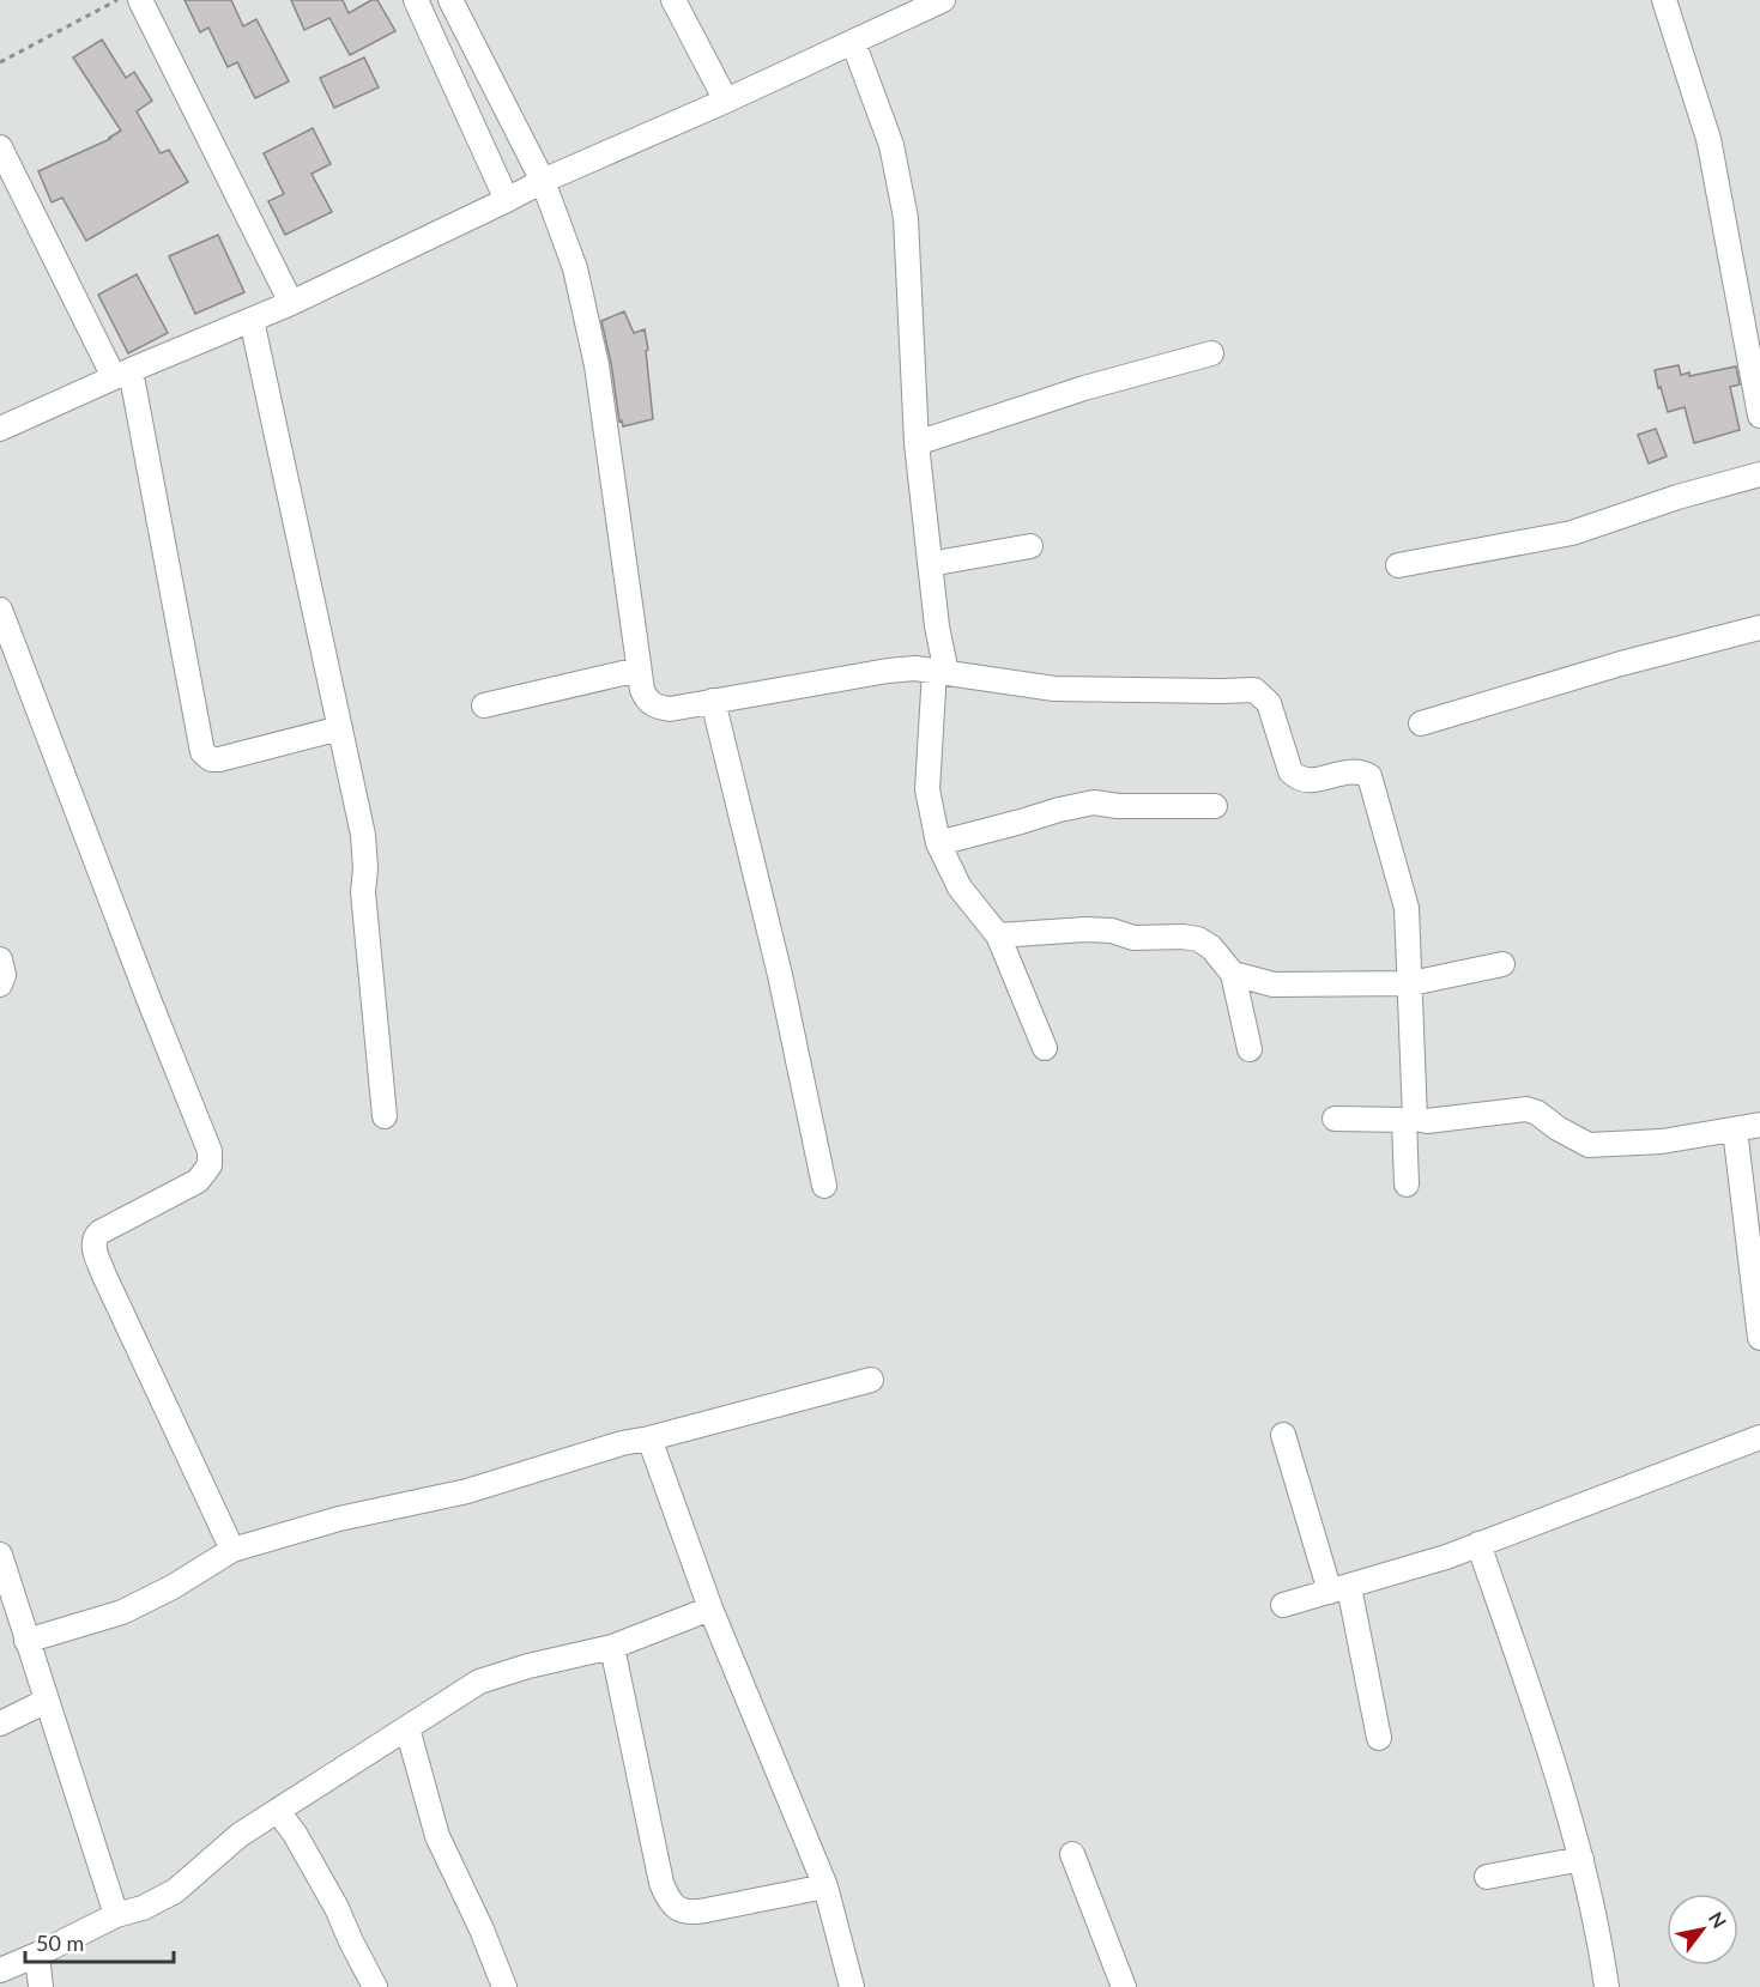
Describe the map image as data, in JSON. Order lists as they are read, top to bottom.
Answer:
{
  "scale_bar": "50 m",
  "north": "top right"
}
